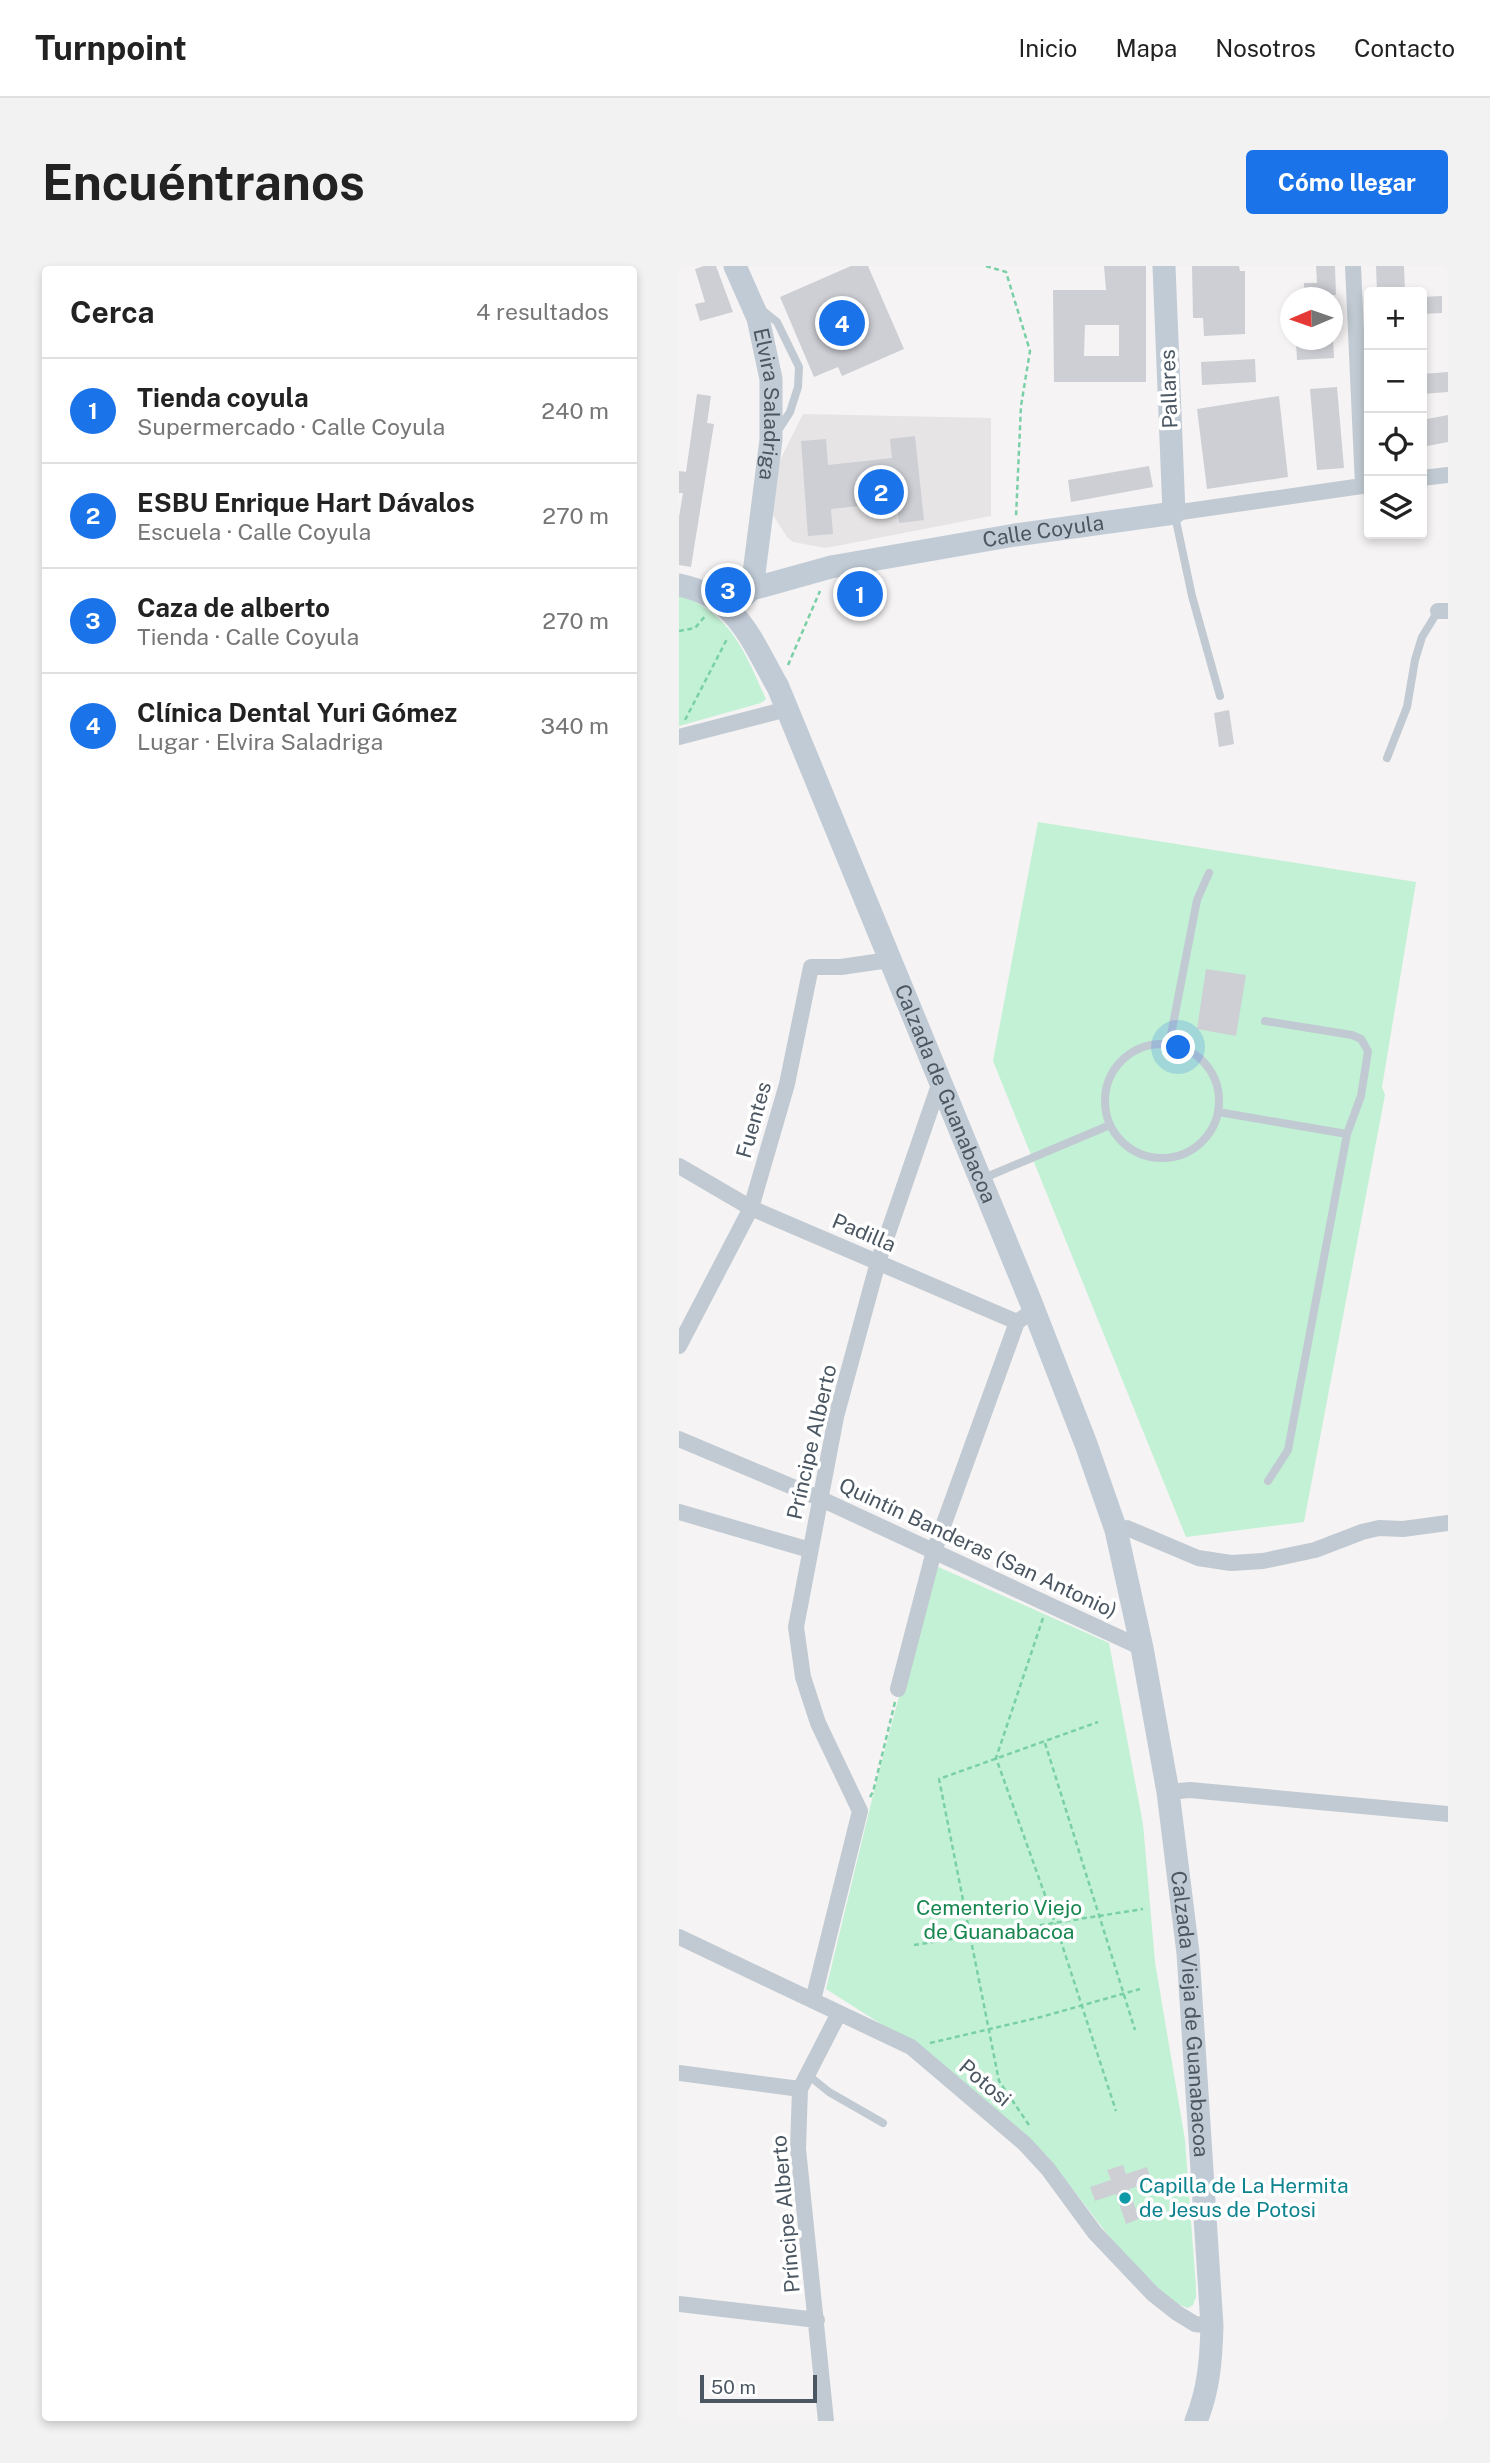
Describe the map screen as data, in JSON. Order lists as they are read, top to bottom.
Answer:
{
  "streets": {
    "main road": [
      "Pallares",
      "Elvira Saladriga",
      "Calle Coyula",
      "Calzada de Guanabacoa",
      "Calzada Vieja de Guanabacoa"
    ],
    "street": [
      "Fuentes",
      "Padilla",
      "Príncipe Alberto",
      "Quintín Banderas (San Antonio)",
      "Potosi"
    ]
  },
  "crossings": [
    ["Pallares", "Calle Coyula"],
    ["Elvira Saladriga", "Calle Coyula"],
    ["Calle Coyula", "Calzada de Guanabacoa"],
    ["Calzada de Guanabacoa", "Fuentes"],
    ["Calzada de Guanabacoa", "Padilla"],
    ["Calzada de Guanabacoa", "Príncipe Alberto"],
    ["Calzada de Guanabacoa", "Quintín Banderas (San Antonio)"],
    ["Calzada de Guanabacoa", "Calzada Vieja de Guanabacoa"],
    ["Fuentes", "Padilla"],
    ["Padilla", "Príncipe Alberto"],
    ["Príncipe Alberto", "Quintín Banderas (San Antonio)"],
    ["Príncipe Alberto", "Potosi"],
    ["Quintín Banderas (San Antonio)", "Calzada Vieja de Guanabacoa"],
    ["Calzada Vieja de Guanabacoa", "Potosi"]
  ],
  "parks": ["Cementerio Viejo de Guanabacoa"],
  "places": ["Capilla de La Hermita de Jesus de Potosi"],
  "scale_bar": "50 m",
  "north": "left",
  "page": {
    "header": "Turnpoint",
    "nav": [
      "Inicio",
      "Mapa",
      "Nosotros",
      "Contacto"
    ],
    "buttons": "Cómo llegar",
    "title": "Encuéntranos",
    "heading": ["Cerca", "4 resultados"],
    "map_buttons": ["+", "−"],
    "pins": [
      "4",
      "2",
      "3",
      "1"
    ],
    "list": [
      {
        "mark": "1",
        "name": "Tienda coyula",
        "note": "Supermercado · Calle Coyula",
        "value": "240 m"
      },
      {
        "mark": "2",
        "name": "ESBU Enrique Hart Dávalos",
        "note": "Escuela · Calle Coyula",
        "value": "270 m"
      },
      {
        "mark": "3",
        "name": "Caza de alberto",
        "note": "Tienda · Calle Coyula",
        "value": "270 m"
      },
      {
        "mark": "4",
        "name": "Clínica Dental Yuri Gómez",
        "note": "Lugar · Elvira Saladriga",
        "value": "340 m"
      }
    ],
    "scale": "50 m"
  }
}
